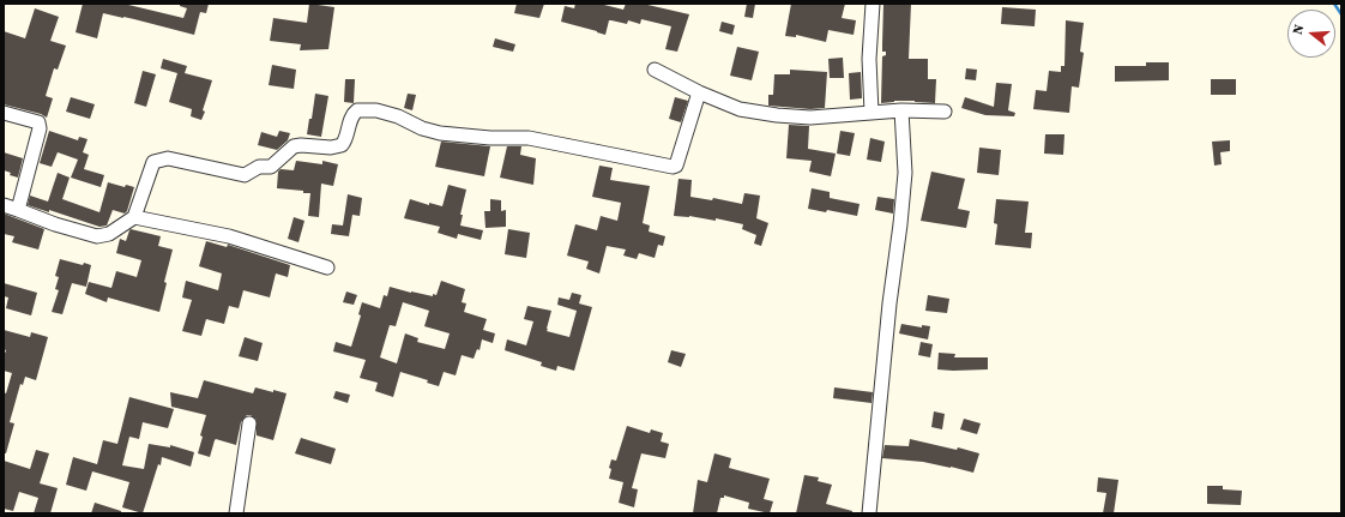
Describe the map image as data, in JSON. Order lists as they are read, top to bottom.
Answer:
{
  "north": "left"
}
